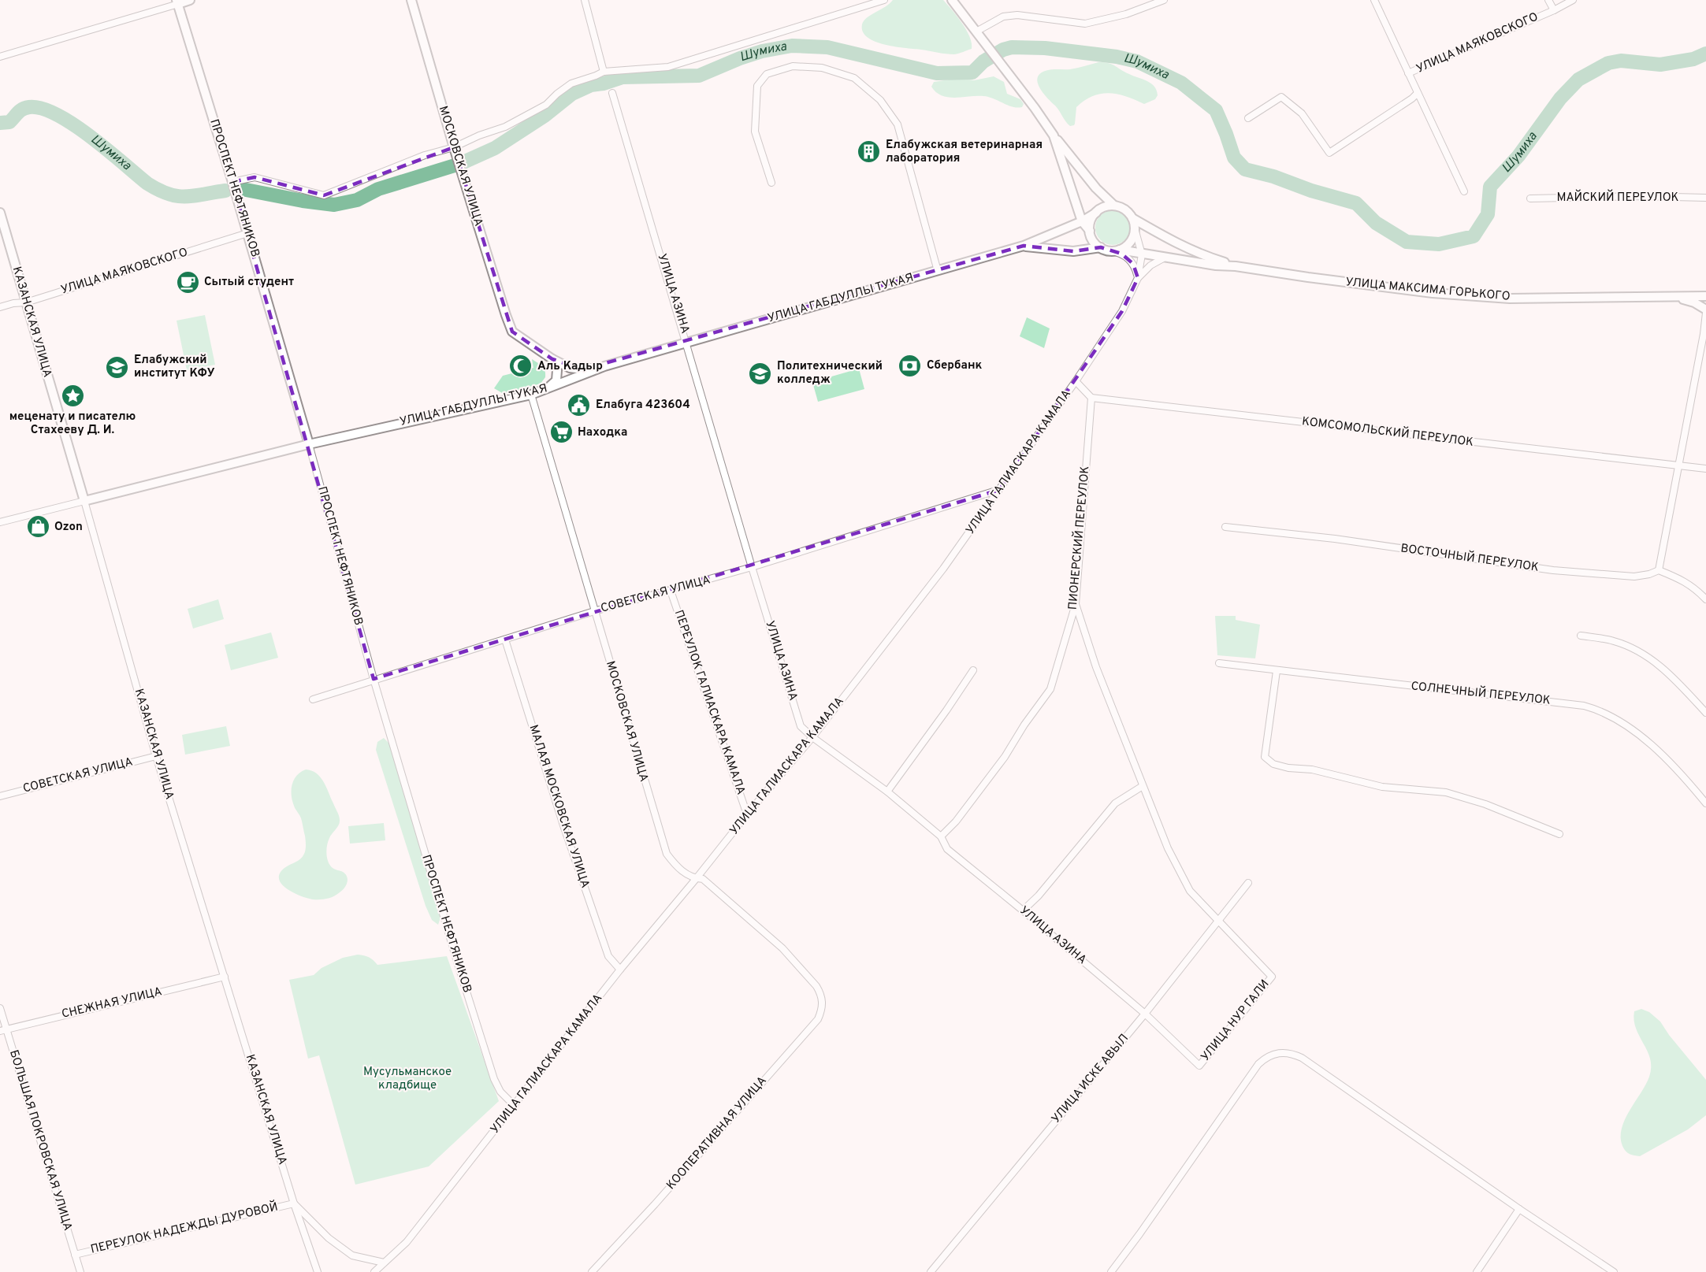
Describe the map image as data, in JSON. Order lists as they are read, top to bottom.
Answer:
{
  "streets": {
    "main road": [
      "МОСКОВСКАЯ УЛИЦА",
      "ПРОСПЕКТ НЕФТЯНИКОВ",
      "УЛИЦА МАКСИМА ГОРЬКОГО",
      "УЛИЦА ГАБДУЛЛЫ ТУКАЯ",
      "КАЗАНСКАЯ УЛИЦА"
    ],
    "street": [
      "УЛИЦА МАЯКОВСКОГО",
      "МАЙСКИЙ ПЕРЕУЛОК",
      "УЛИЦА АЗИНА",
      "КОМСОМОЛЬСКИЙ ПЕРЕУЛОК",
      "УЛИЦА ГАЛИАСКАРА КАМАЛА",
      "ПИОНЕРСКИЙ ПЕРЕУЛОК",
      "ВОСТОЧНЫЙ ПЕРЕУЛОК",
      "СОВЕТСКАЯ УЛИЦА",
      "СОЛНЕЧНЫЙ ПЕРЕУЛОК",
      "ПЕРЕУЛОК ГАЛИАСКАРА КАМАЛА",
      "МАЛАЯ МОСКОВСКАЯ УЛИЦА",
      "СНЕЖНАЯ УЛИЦА",
      "УЛИЦА НУР ГАЛИ",
      "УЛИЦА ИСКЕ АВЫЛ",
      "КООПЕРАТИВНАЯ УЛИЦА",
      "БОЛЬШАЯ ПОКРОВСКАЯ УЛИЦА",
      "ПЕРЕУЛОК НАДЕЖДЫ ДУРОВОЙ"
    ]
  },
  "crossings": [
    ["УЛИЦА МАЯКОВСКОГО", "ПРОСПЕКТ НЕФТЯНИКОВ"],
    ["УЛИЦА МАЯКОВСКОГО", "КАЗАНСКАЯ УЛИЦА"],
    ["МОСКОВСКАЯ УЛИЦА", "УЛИЦА ГАБДУЛЛЫ ТУКАЯ"],
    ["МОСКОВСКАЯ УЛИЦА", "УЛИЦА ГАЛИАСКАРА КАМАЛА"],
    ["МОСКОВСКАЯ УЛИЦА", "СОВЕТСКАЯ УЛИЦА"],
    ["МОСКОВСКАЯ УЛИЦА", "КООПЕРАТИВНАЯ УЛИЦА"],
    ["ПРОСПЕКТ НЕФТЯНИКОВ", "УЛИЦА ГАБДУЛЛЫ ТУКАЯ"],
    ["ПРОСПЕКТ НЕФТЯНИКОВ", "УЛИЦА ГАЛИАСКАРА КАМАЛА"],
    ["ПРОСПЕКТ НЕФТЯНИКОВ", "СОВЕТСКАЯ УЛИЦА"],
    ["УЛИЦА МАКСИМА ГОРЬКОГО", "УЛИЦА ГАБДУЛЛЫ ТУКАЯ"],
    ["УЛИЦА МАКСИМА ГОРЬКОГО", "УЛИЦА ГАЛИАСКАРА КАМАЛА"],
    ["УЛИЦА АЗИНА", "УЛИЦА ГАБДУЛЛЫ ТУКАЯ"],
    ["УЛИЦА АЗИНА", "УЛИЦА ГАЛИАСКАРА КАМАЛА"],
    ["УЛИЦА АЗИНА", "ПИОНЕРСКИЙ ПЕРЕУЛОК"],
    ["УЛИЦА АЗИНА", "СОВЕТСКАЯ УЛИЦА"],
    ["УЛИЦА АЗИНА", "УЛИЦА НУР ГАЛИ"],
    ["УЛИЦА АЗИНА", "УЛИЦА ИСКЕ АВЫЛ"],
    ["УЛИЦА ГАБДУЛЛЫ ТУКАЯ", "КАЗАНСКАЯ УЛИЦА"],
    ["УЛИЦА ГАБДУЛЛЫ ТУКАЯ", "УЛИЦА ГАЛИАСКАРА КАМАЛА"],
    ["КАЗАНСКАЯ УЛИЦА", "СОВЕТСКАЯ УЛИЦА"],
    ["КАЗАНСКАЯ УЛИЦА", "СНЕЖНАЯ УЛИЦА"],
    ["КАЗАНСКАЯ УЛИЦА", "ПЕРЕУЛОК НАДЕЖДЫ ДУРОВОЙ"],
    ["КОМСОМОЛЬСКИЙ ПЕРЕУЛОК", "ПИОНЕРСКИЙ ПЕРЕУЛОК"],
    ["УЛИЦА ГАЛИАСКАРА КАМАЛА", "СОВЕТСКАЯ УЛИЦА"],
    ["УЛИЦА ГАЛИАСКАРА КАМАЛА", "ПЕРЕУЛОК ГАЛИАСКАРА КАМАЛА"],
    ["УЛИЦА ГАЛИАСКАРА КАМАЛА", "МАЛАЯ МОСКОВСКАЯ УЛИЦА"],
    ["СОВЕТСКАЯ УЛИЦА", "ПЕРЕУЛОК ГАЛИАСКАРА КАМАЛА"],
    ["СОВЕТСКАЯ УЛИЦА", "МАЛАЯ МОСКОВСКАЯ УЛИЦА"],
    ["СНЕЖНАЯ УЛИЦА", "БОЛЬШАЯ ПОКРОВСКАЯ УЛИЦА"],
    ["УЛИЦА НУР ГАЛИ", "УЛИЦА ИСКЕ АВЫЛ"],
    ["БОЛЬШАЯ ПОКРОВСКАЯ УЛИЦА", "ПЕРЕУЛОК НАДЕЖДЫ ДУРОВОЙ"]
  ],
  "water": ["Шумиха"],
  "parks": ["Мусульманское кладбище"],
  "places": {
    "building": ["Елабужская ветеринарная лаборатория"],
    "cafe": ["Сытый студент"],
    "bank": ["Сбербанк"],
    "mosque": ["Аль Кадыр"],
    "school or university": ["Елабужский институт КФУ", "Политехнический колледж"],
    "place": ["меценату и писателю Стахееву Д. И."],
    "public building": ["Елабуга 423604"],
    "supermarket": ["Находка"],
    "shop": ["Ozon"]
  }
}
